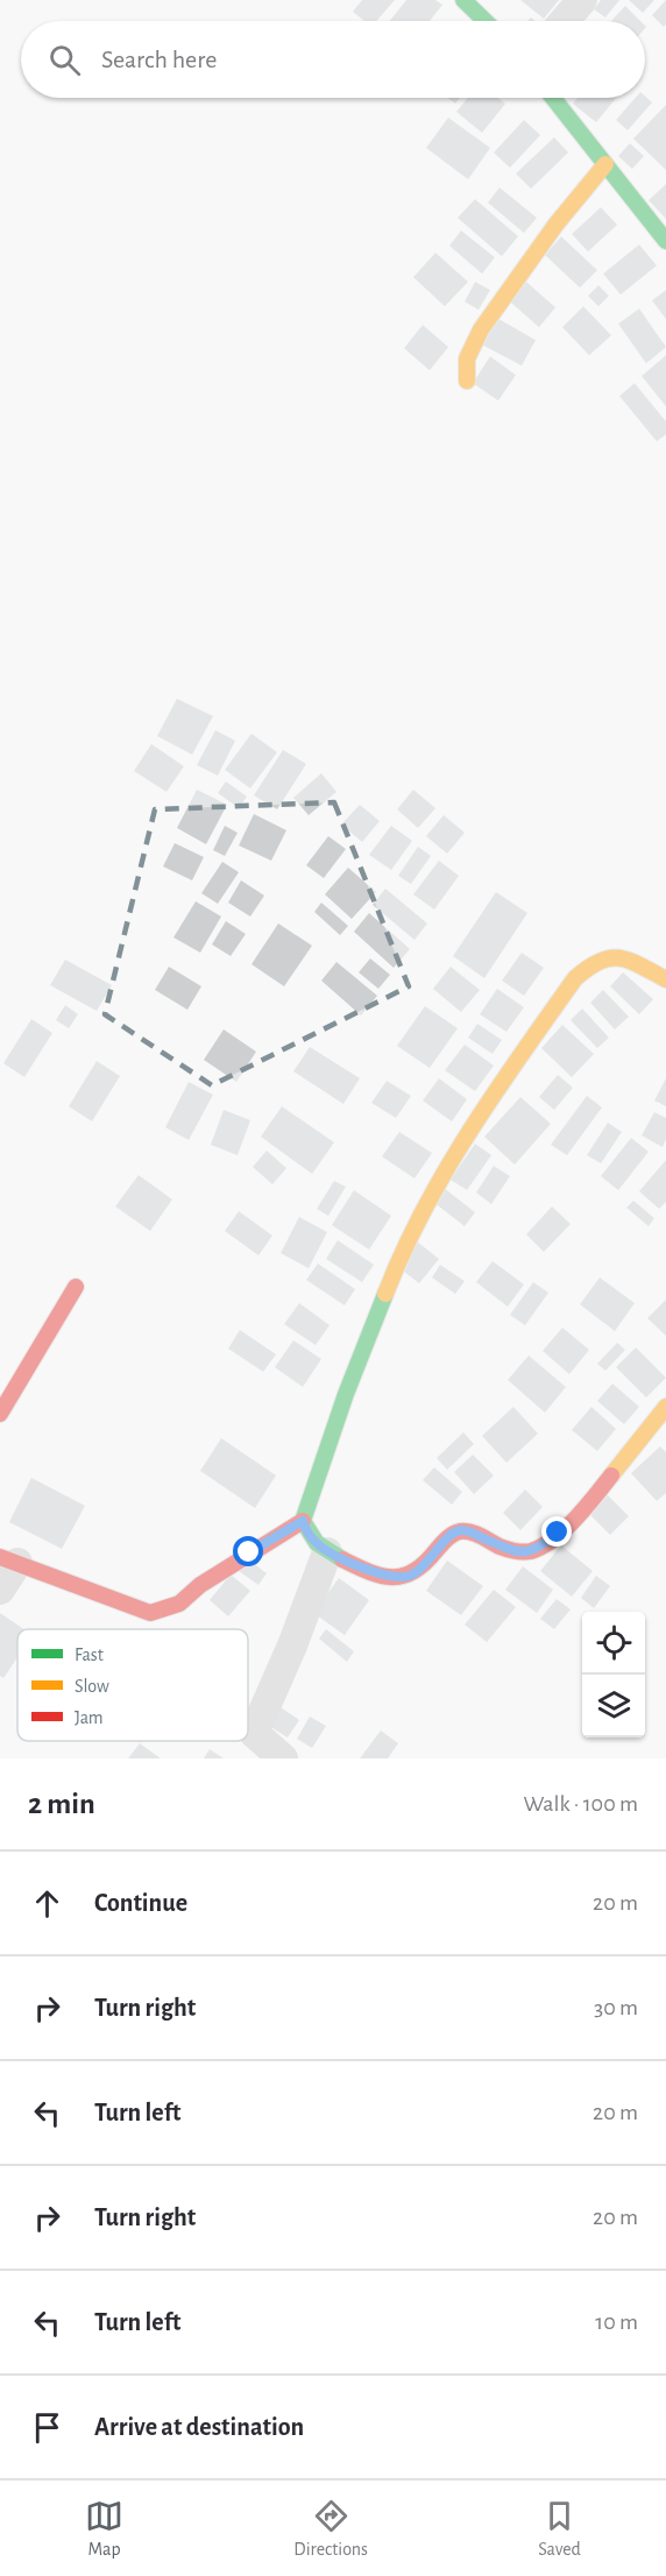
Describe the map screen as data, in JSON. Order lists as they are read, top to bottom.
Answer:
{
  "legend": ["Fast", "Slow", "Jam"],
  "page": {
    "search": "Search here",
    "heading": ["2 min", "Walk · 100 m"],
    "list": [
      ["Continue", "20 m"],
      ["Turn right", "30 m"],
      ["Turn left", "20 m"],
      ["Turn right", "20 m"],
      ["Turn left", "10 m"],
      "Arrive at destination"
    ],
    "nav": ["Map", "Directions", "Saved"]
  }
}
